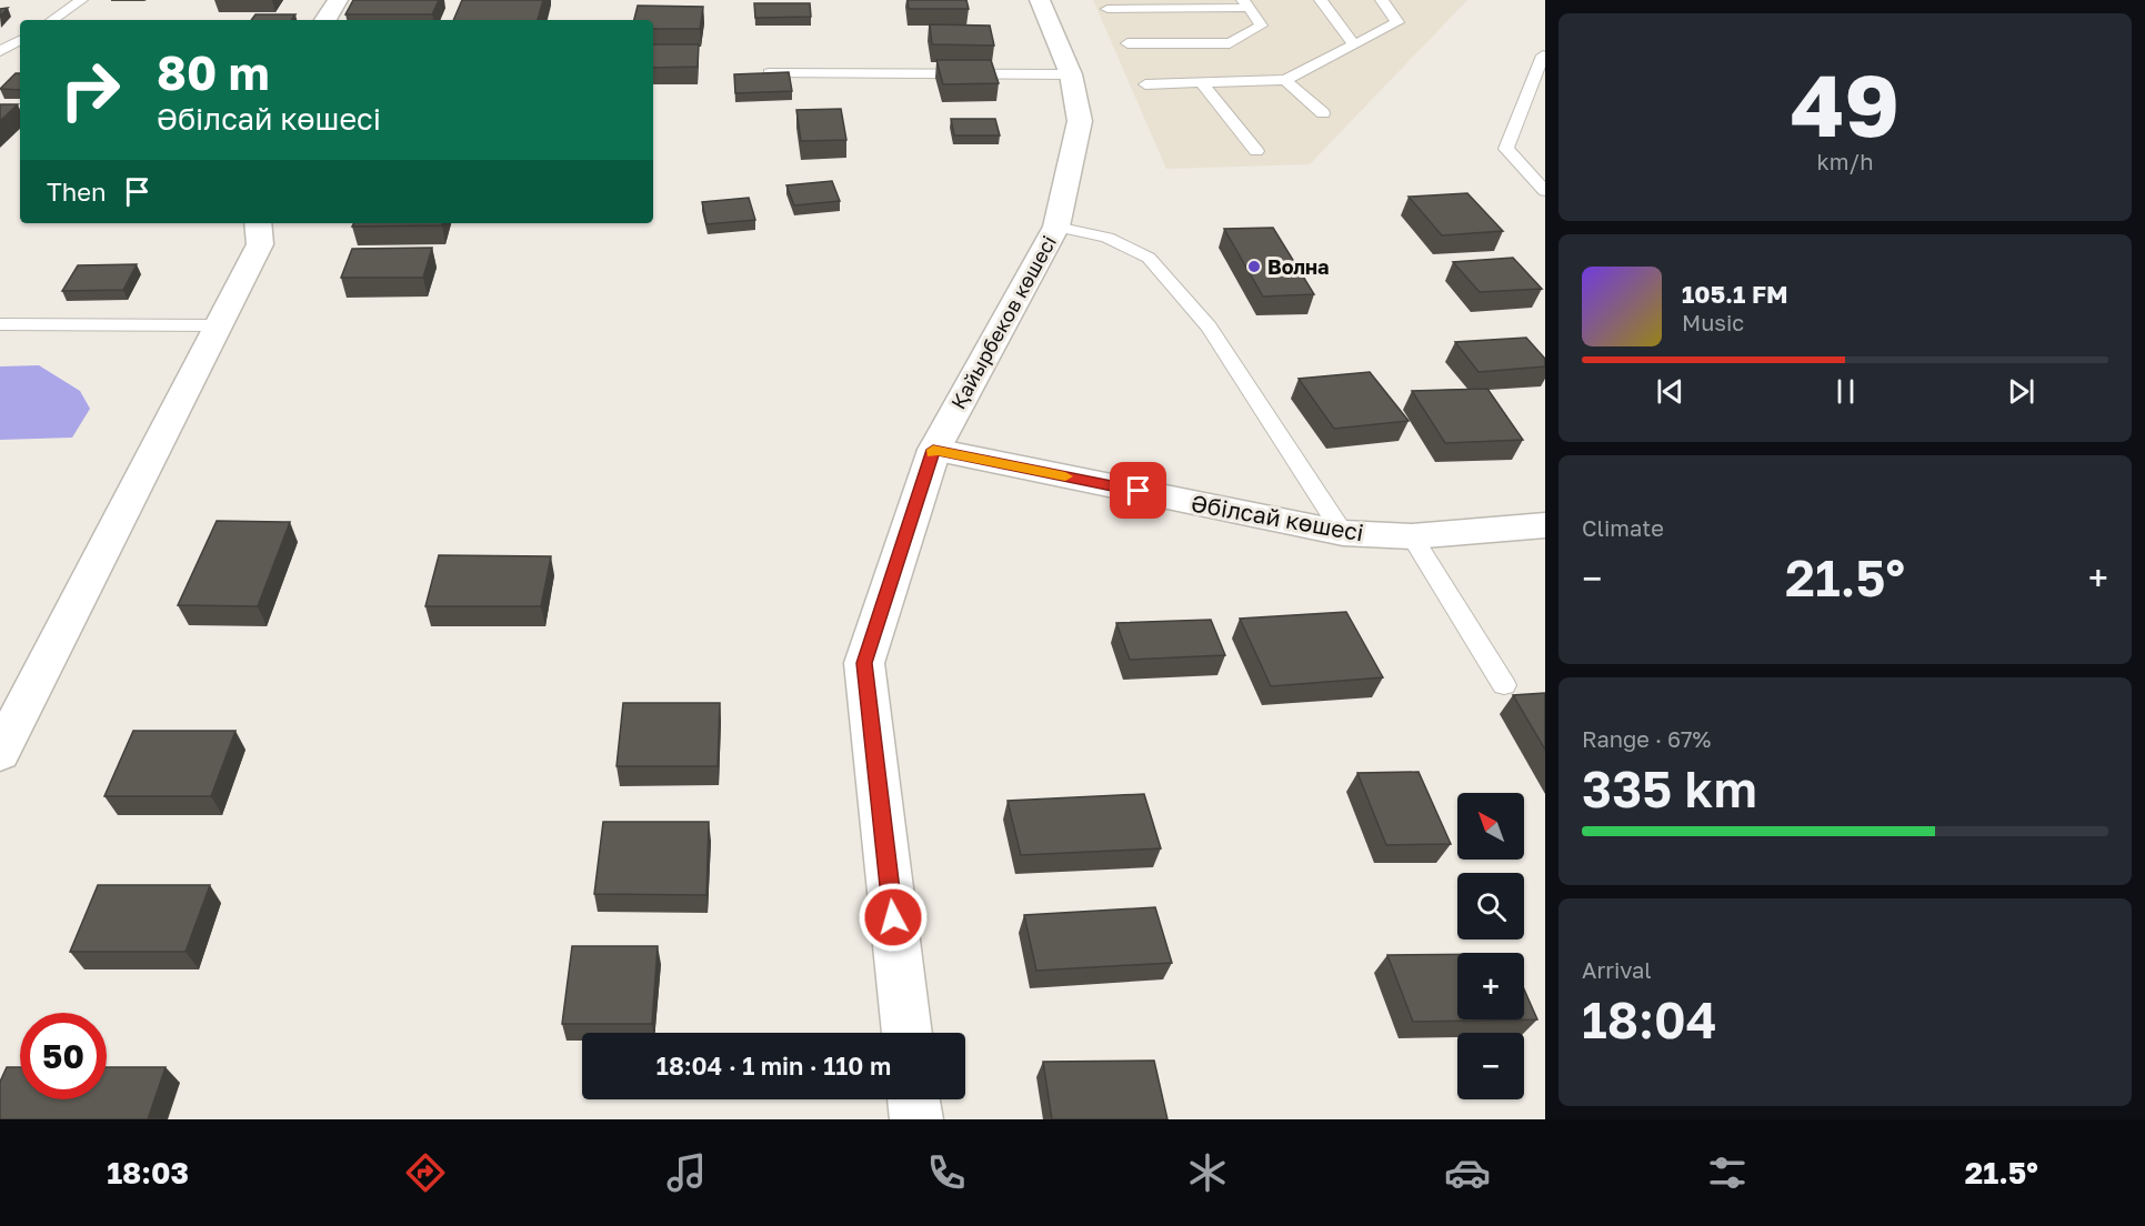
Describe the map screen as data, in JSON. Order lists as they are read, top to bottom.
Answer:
{
  "streets": {
    "main road": ["Қайырбеков көшесі", "Әбілсай көшесі"]
  },
  "crossings": [
    ["Қайырбеков көшесі", "Әбілсай көшесі"]
  ],
  "places": ["Волна"],
  "north": "top left",
  "page": {
    "tile": [
      ["49", "km/h"],
      "Climate",
      ["Range · 67%", "335 km"],
      ["Arrival", "18:04"]
    ],
    "turn": ["80 m", "Әбілсай көшесі"],
    "then": "Then",
    "song": ["105.1 FM", "Music"],
    "heat": ["−", "21.5°", "+"],
    "map_buttons": ["+", "−"],
    "limit": "50",
    "trip": "18:04 · 1 min · 110 m",
    "tabs": ["18:03", "21.5°"]
  }
}
